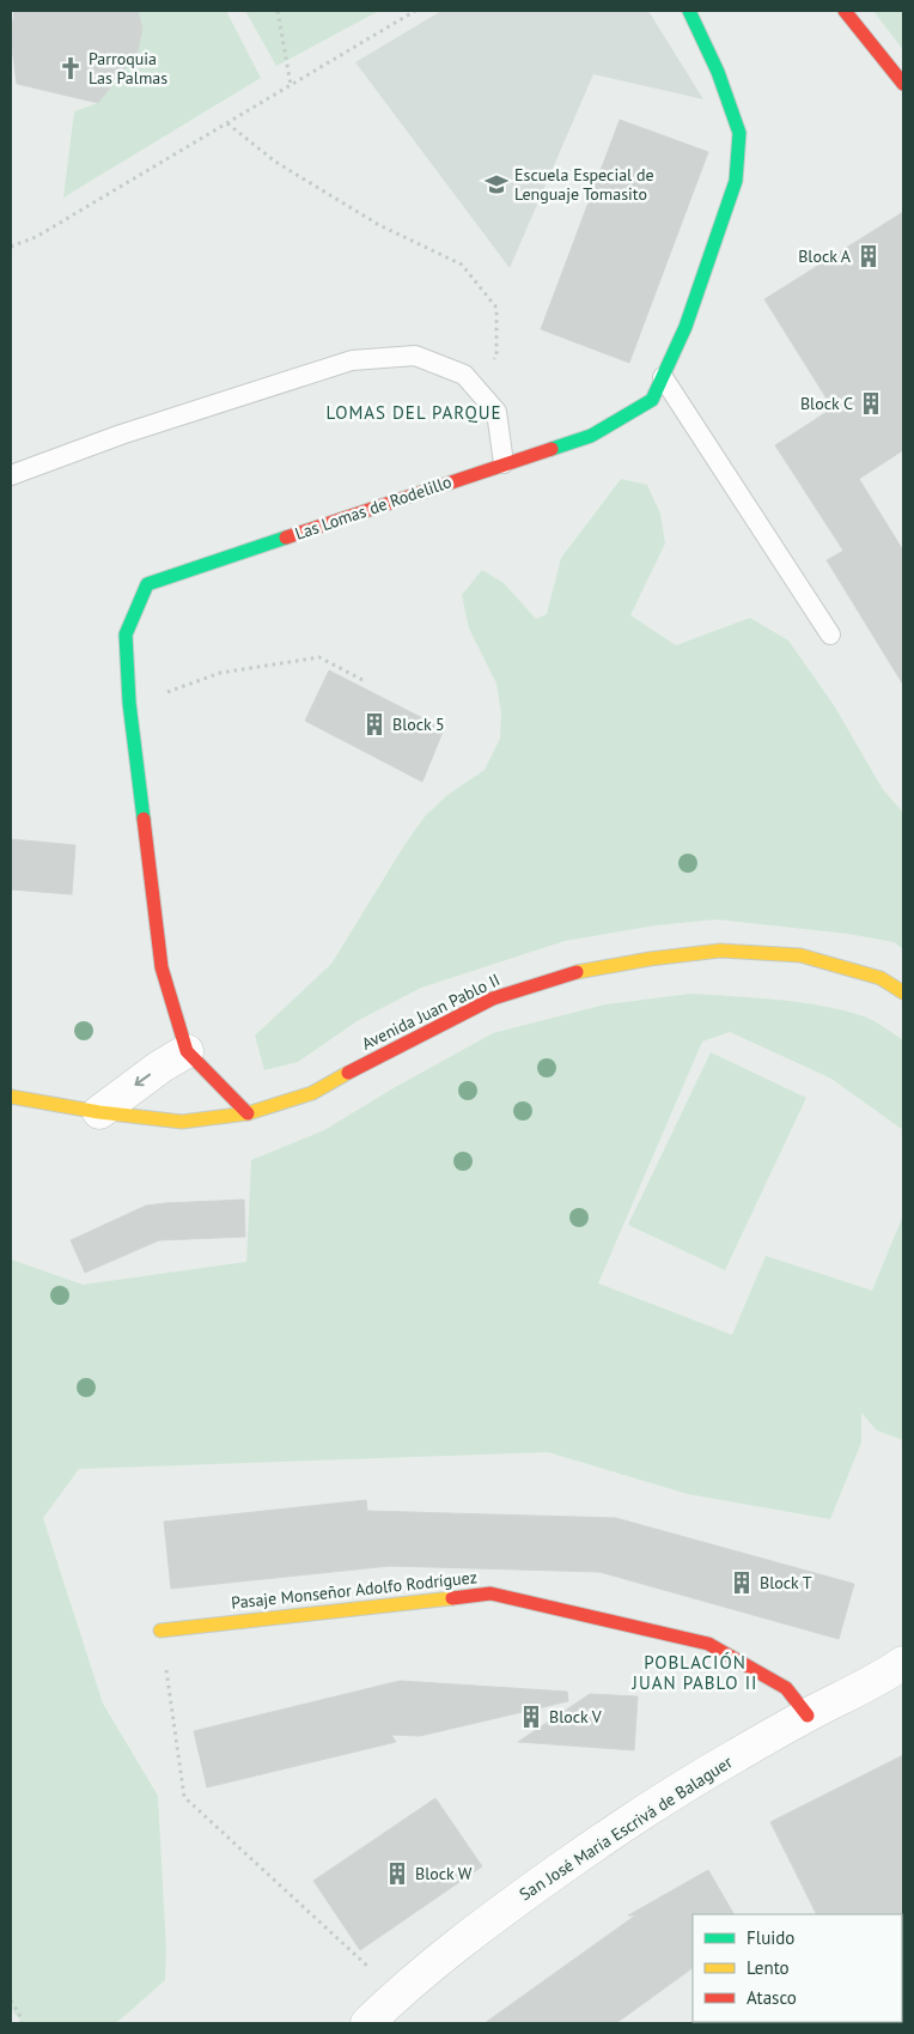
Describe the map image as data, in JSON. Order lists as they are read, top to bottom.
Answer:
{
  "streets": {
    "street": [
      "Las Lomas de Rodelillo",
      "Avenida Juan Pablo II",
      "Pasaje Monseñor Adolfo Rodríguez",
      "San José María Escrivá de Balaguer"
    ]
  },
  "crossings": [
    ["Las Lomas de Rodelillo", "Avenida Juan Pablo II"],
    ["Pasaje Monseñor Adolfo Rodríguez", "San José María Escrivá de Balaguer"]
  ],
  "districts": ["LOMAS DEL PARQUE", "POBLACIÓN JUAN PABLO II"],
  "places": {
    "church": ["Parroquia Las Palmas"],
    "school or university": ["Escuela Especial de Lenguaje Tomasito"],
    "building": [
      "Block A",
      "Block C",
      "Block 5",
      "Block T",
      "Block V",
      "Block W"
    ]
  },
  "legend": ["Fluido", "Lento", "Atasco"]
}
